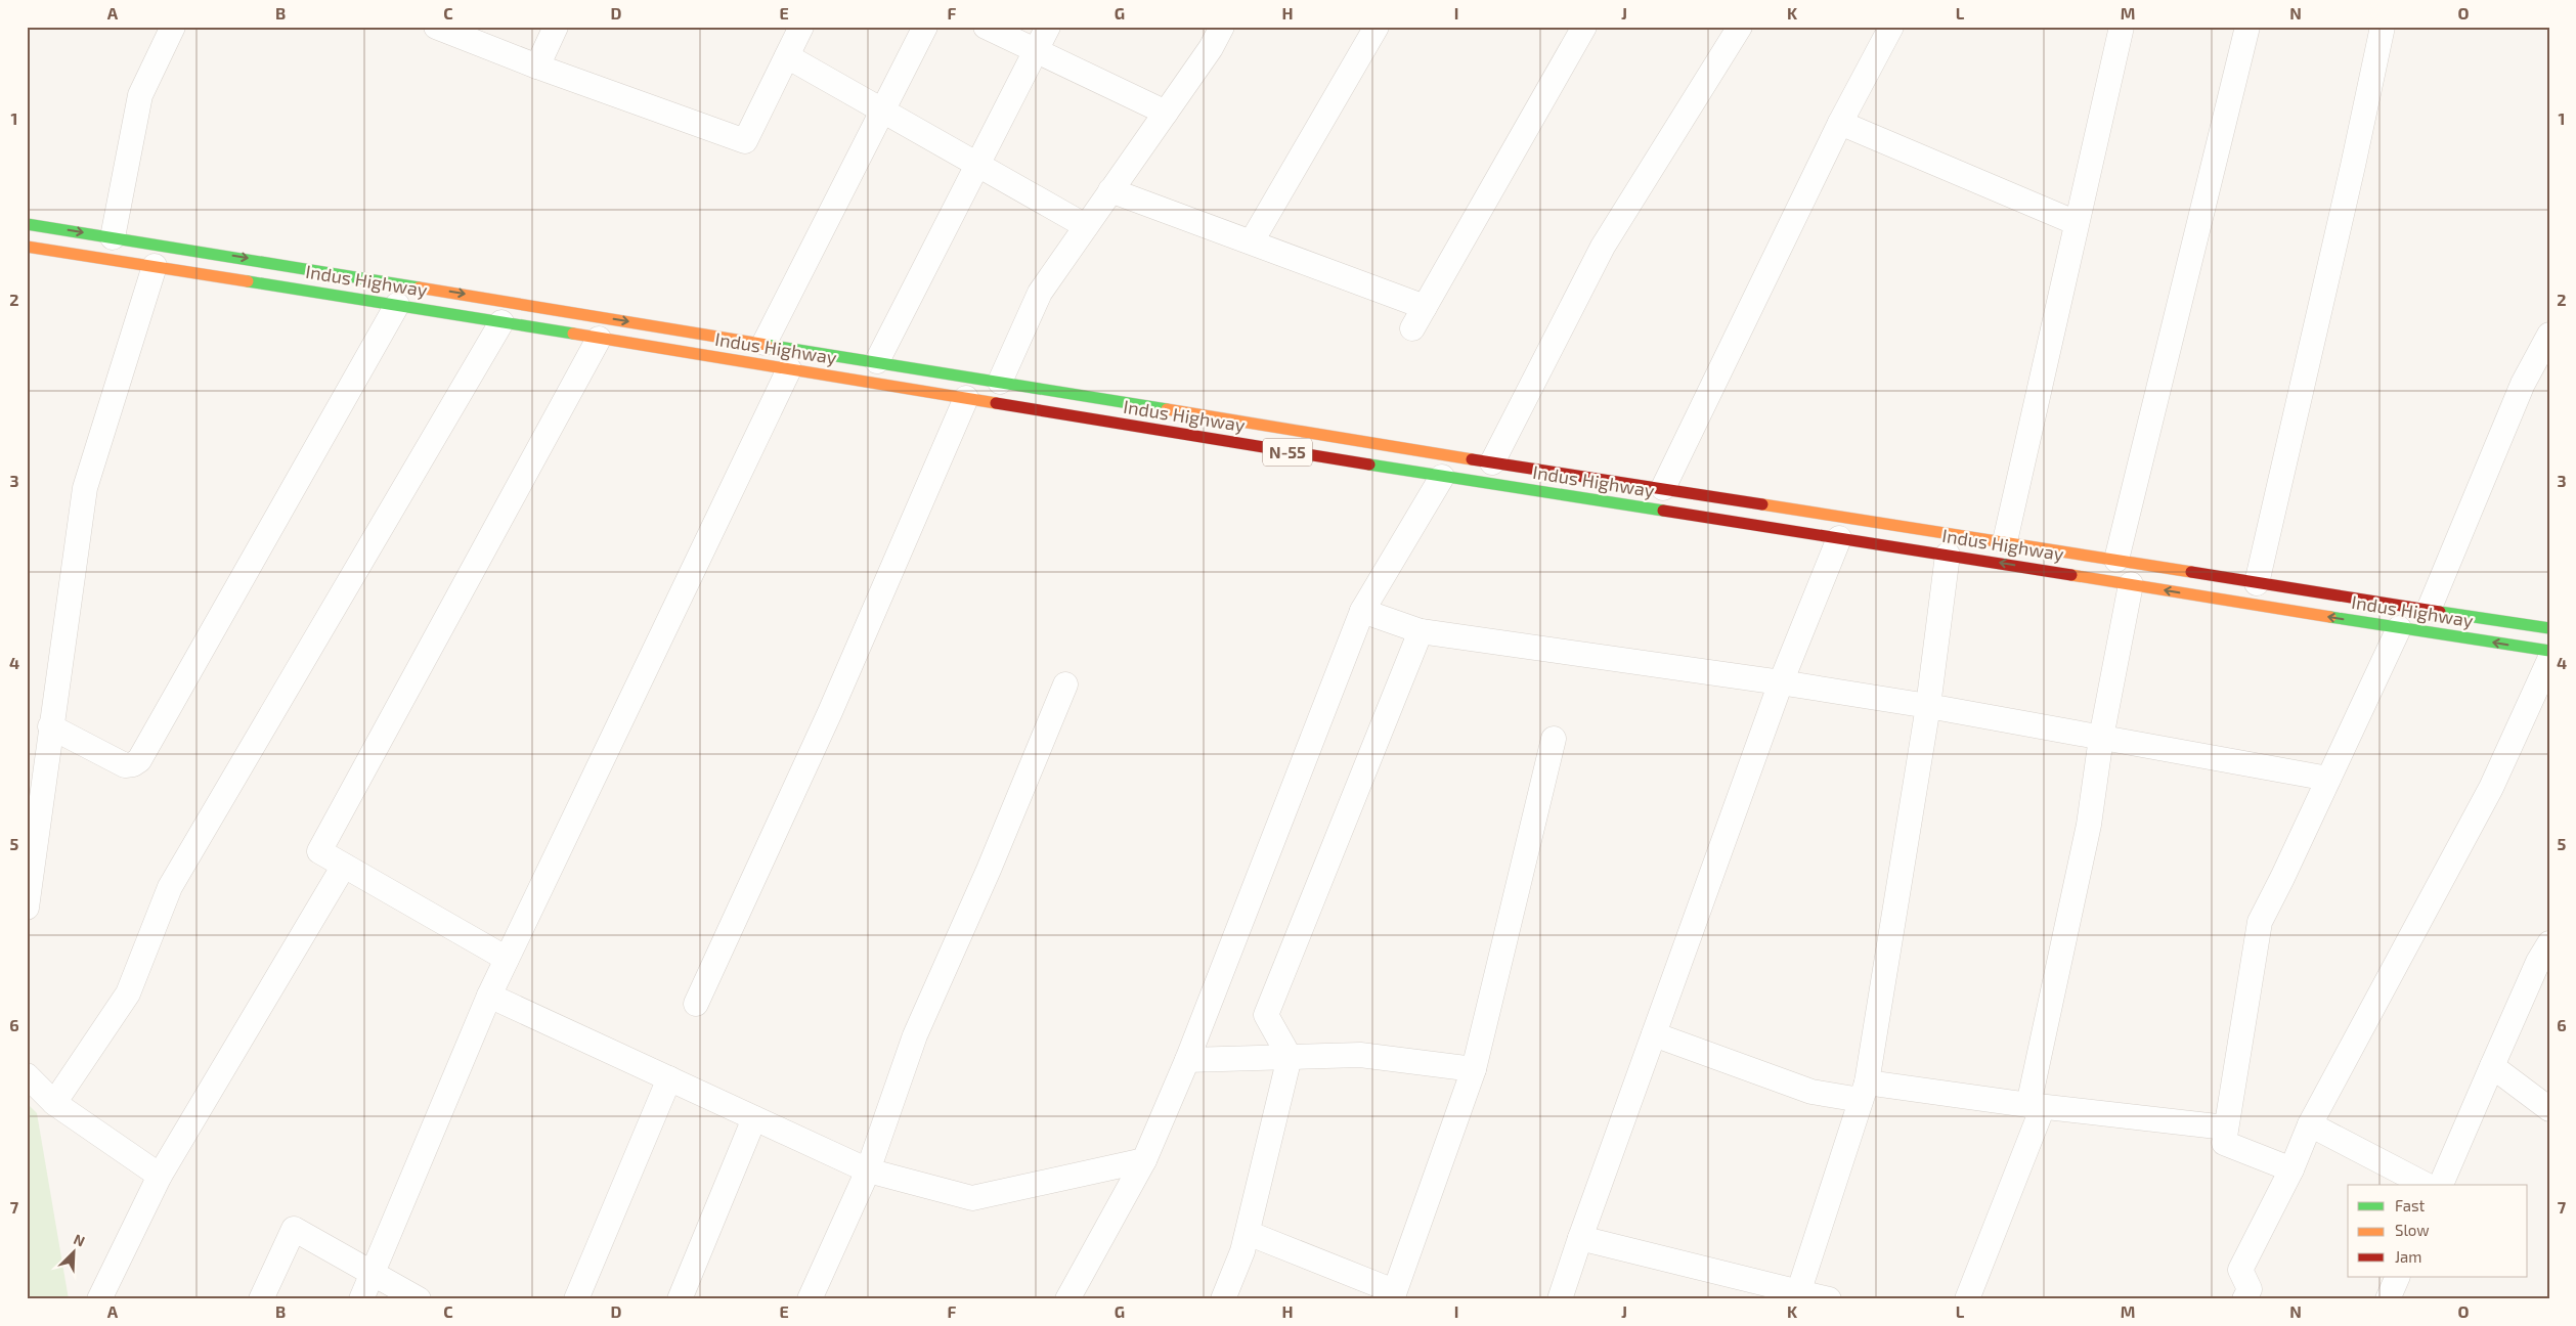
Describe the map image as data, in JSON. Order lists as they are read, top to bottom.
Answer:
{
  "streets": {
    "highway": ["Indus Highway", "N-55"]
  },
  "legend": ["Fast", "Slow", "Jam"],
  "north": "top right",
  "grid": {
    "columns": [
      "A",
      "B",
      "C",
      "D",
      "E",
      "F",
      "G",
      "H",
      "I",
      "J",
      "K",
      "L",
      "M",
      "N",
      "O"
    ],
    "rows": [
      "1",
      "2",
      "3",
      "4",
      "5",
      "6",
      "7"
    ]
  }
}
